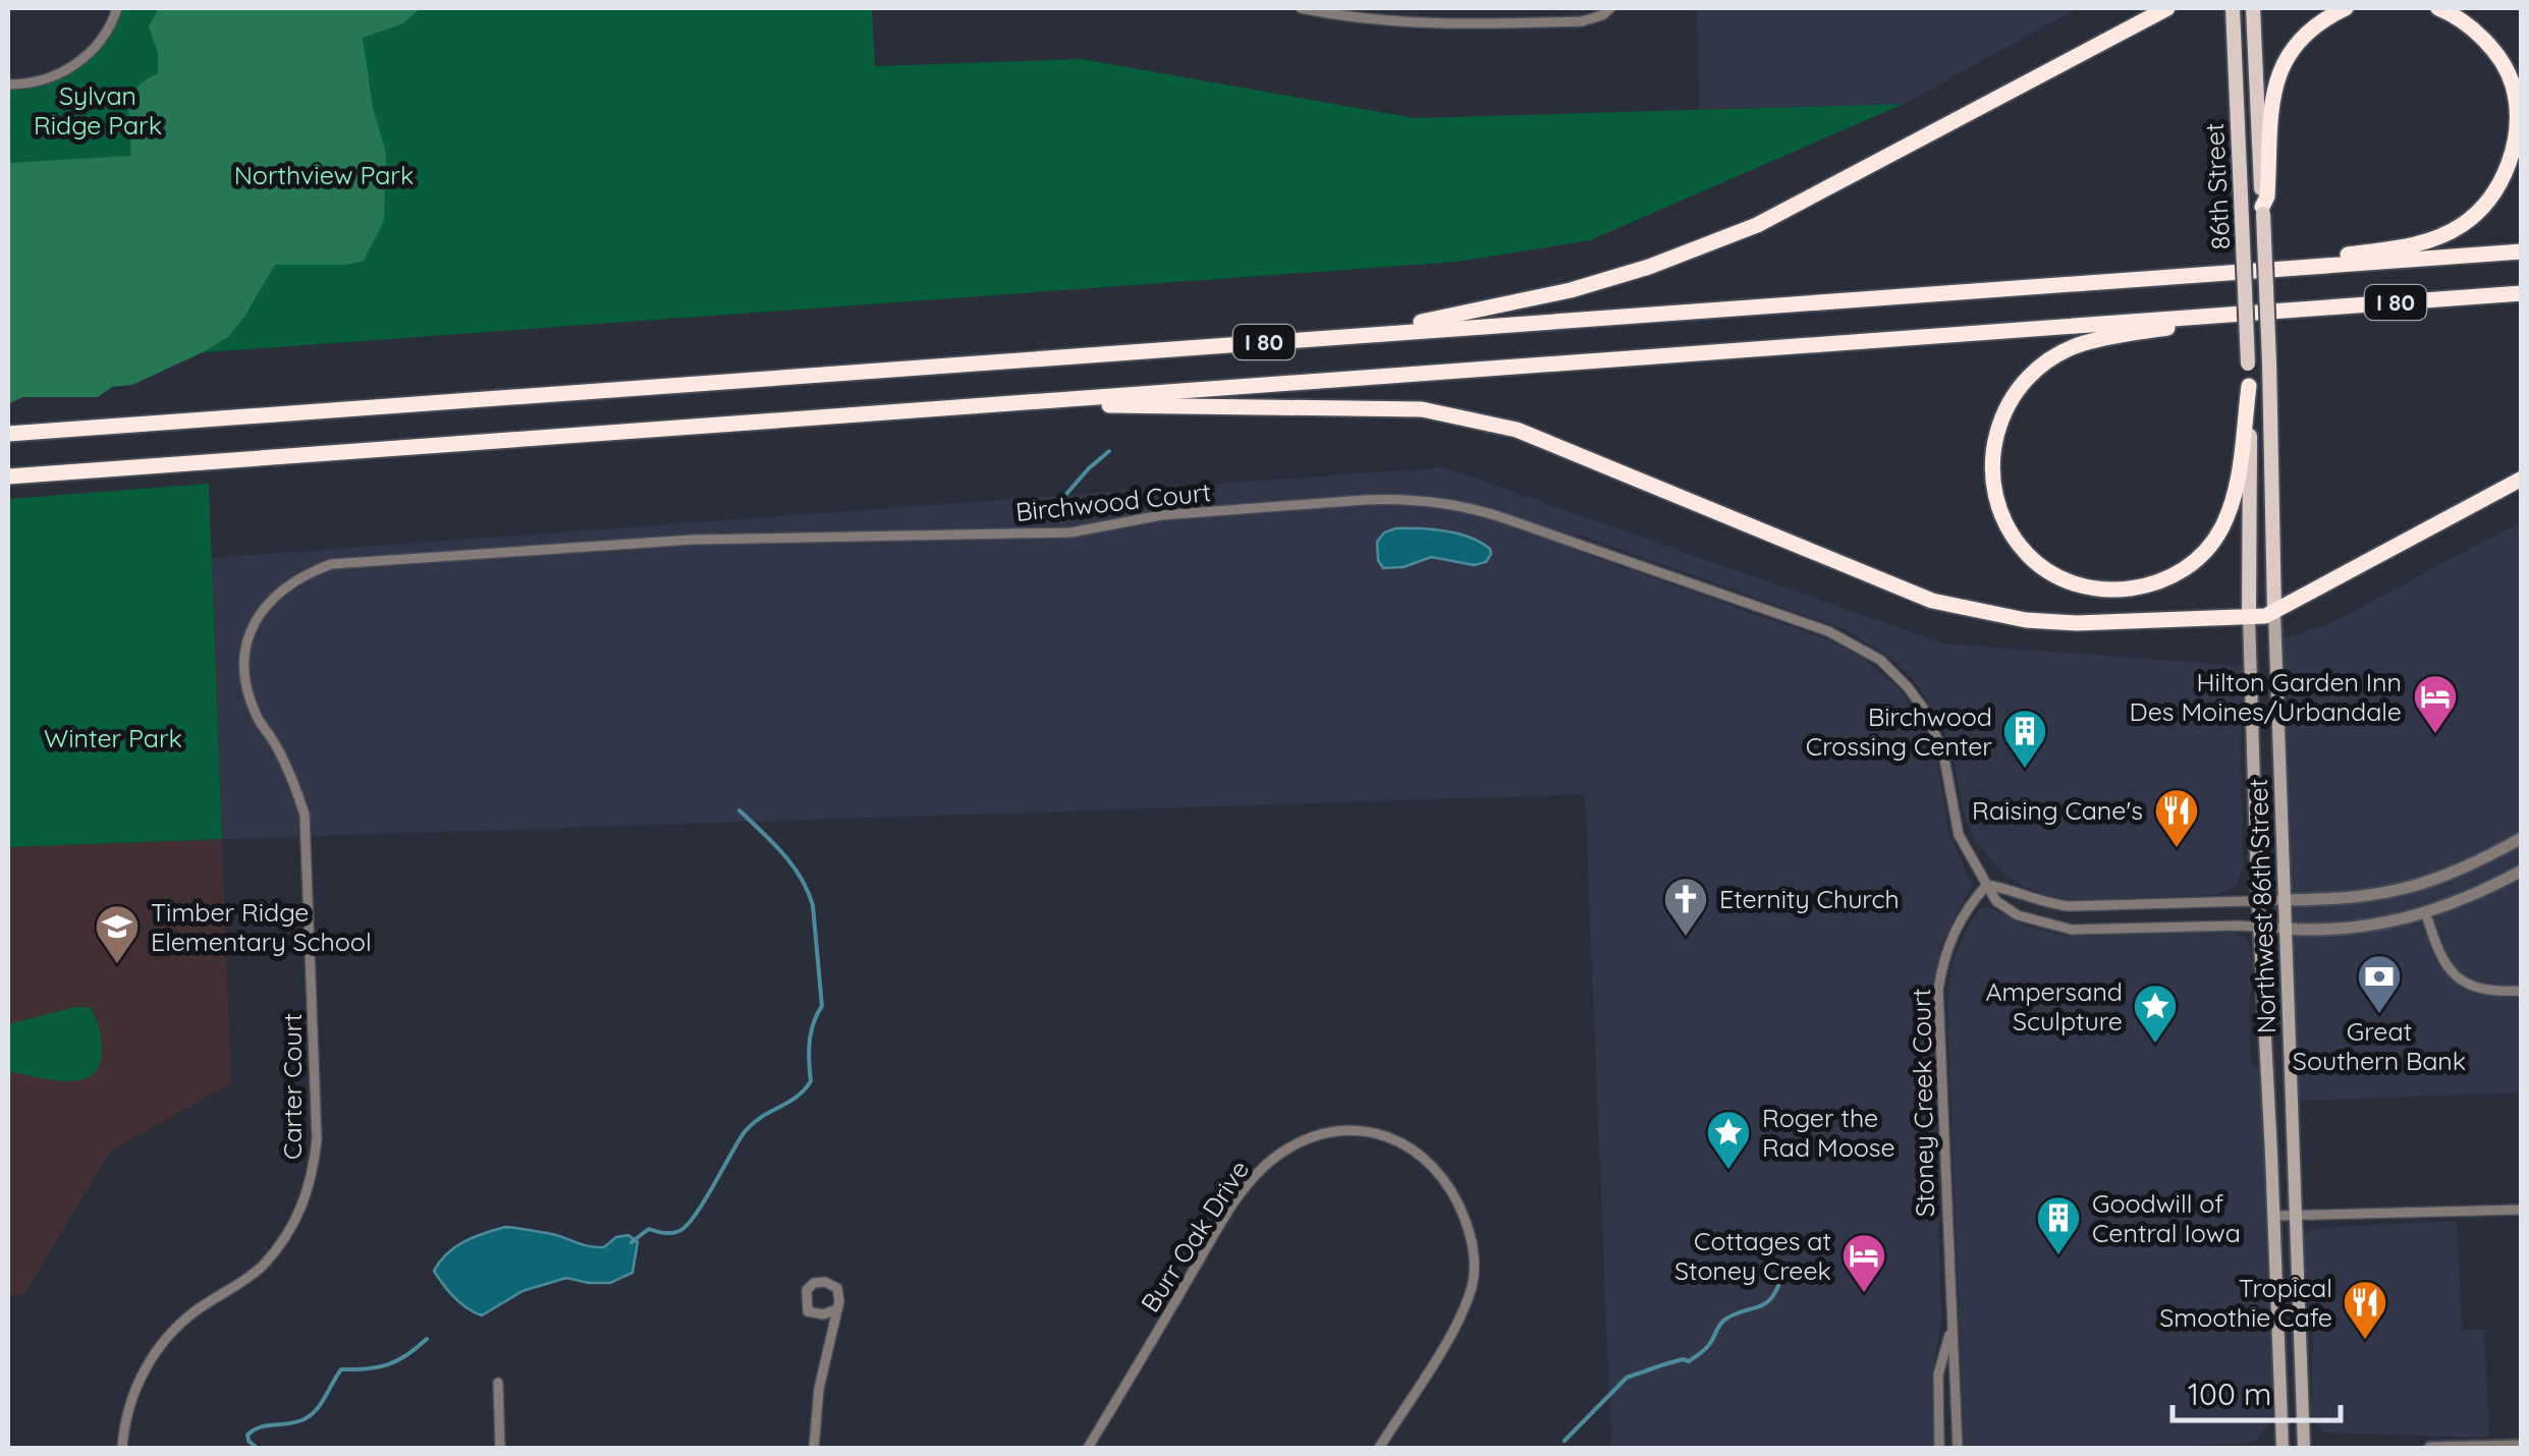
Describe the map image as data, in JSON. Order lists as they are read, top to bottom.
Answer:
{
  "streets": {
    "highway": ["I 80"],
    "main road": ["86th Street", "Northwest 86th Street"],
    "street": [
      "Birchwood Court",
      "Carter Court",
      "Stoney Creek Court",
      "Burr Oak Drive"
    ]
  },
  "crossings": [
    ["86th Street", "Northwest 86th Street"],
    ["Birchwood Court", "Northwest 86th Street"],
    ["Birchwood Court", "Carter Court"],
    ["Birchwood Court", "Stoney Creek Court"]
  ],
  "parks": ["Sylvan Ridge Park", "Northview Park", "Winter Park"],
  "places": {
    "hotel": ["Hilton Garden Inn Des Moines/Urbandale", "Cottages at Stoney Creek"],
    "building": ["Birchwood Crossing Center", "Goodwill of Central Iowa"],
    "restaurant": ["Raising Cane's", "Tropical Smoothie Cafe"],
    "church": ["Eternity Church"],
    "school or university": ["Timber Ridge Elementary School"],
    "bank": ["Great Southern Bank"],
    "place": ["Ampersand Sculpture", "Roger the Rad Moose"]
  },
  "scale_bar": "100 m"
}
